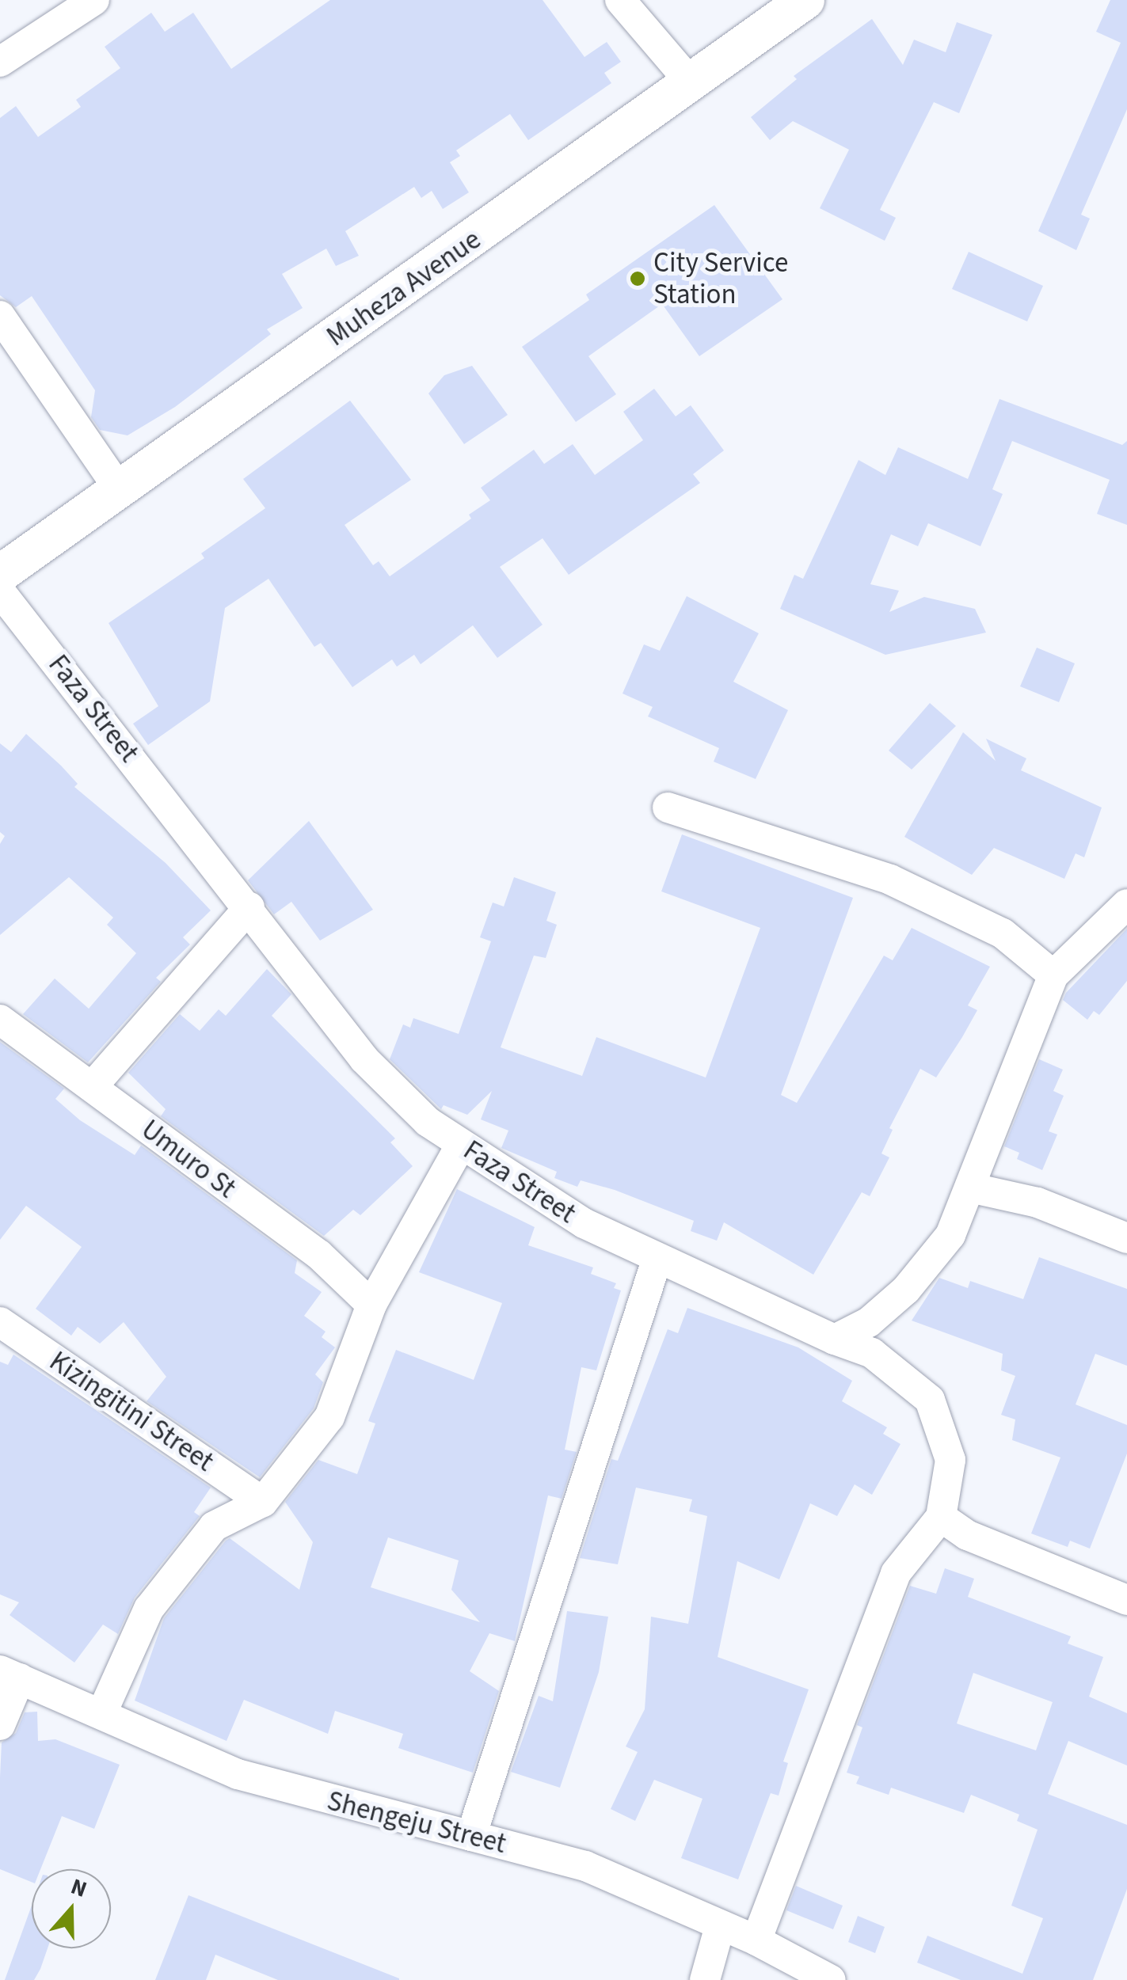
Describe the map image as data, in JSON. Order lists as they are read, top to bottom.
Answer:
{
  "streets": {
    "street": [
      "Muheza Avenue",
      "Faza Street",
      "Umuro St",
      "Kizingitini Street",
      "Shengeju Street"
    ]
  },
  "places": ["City Service Station"],
  "north": "top"
}
